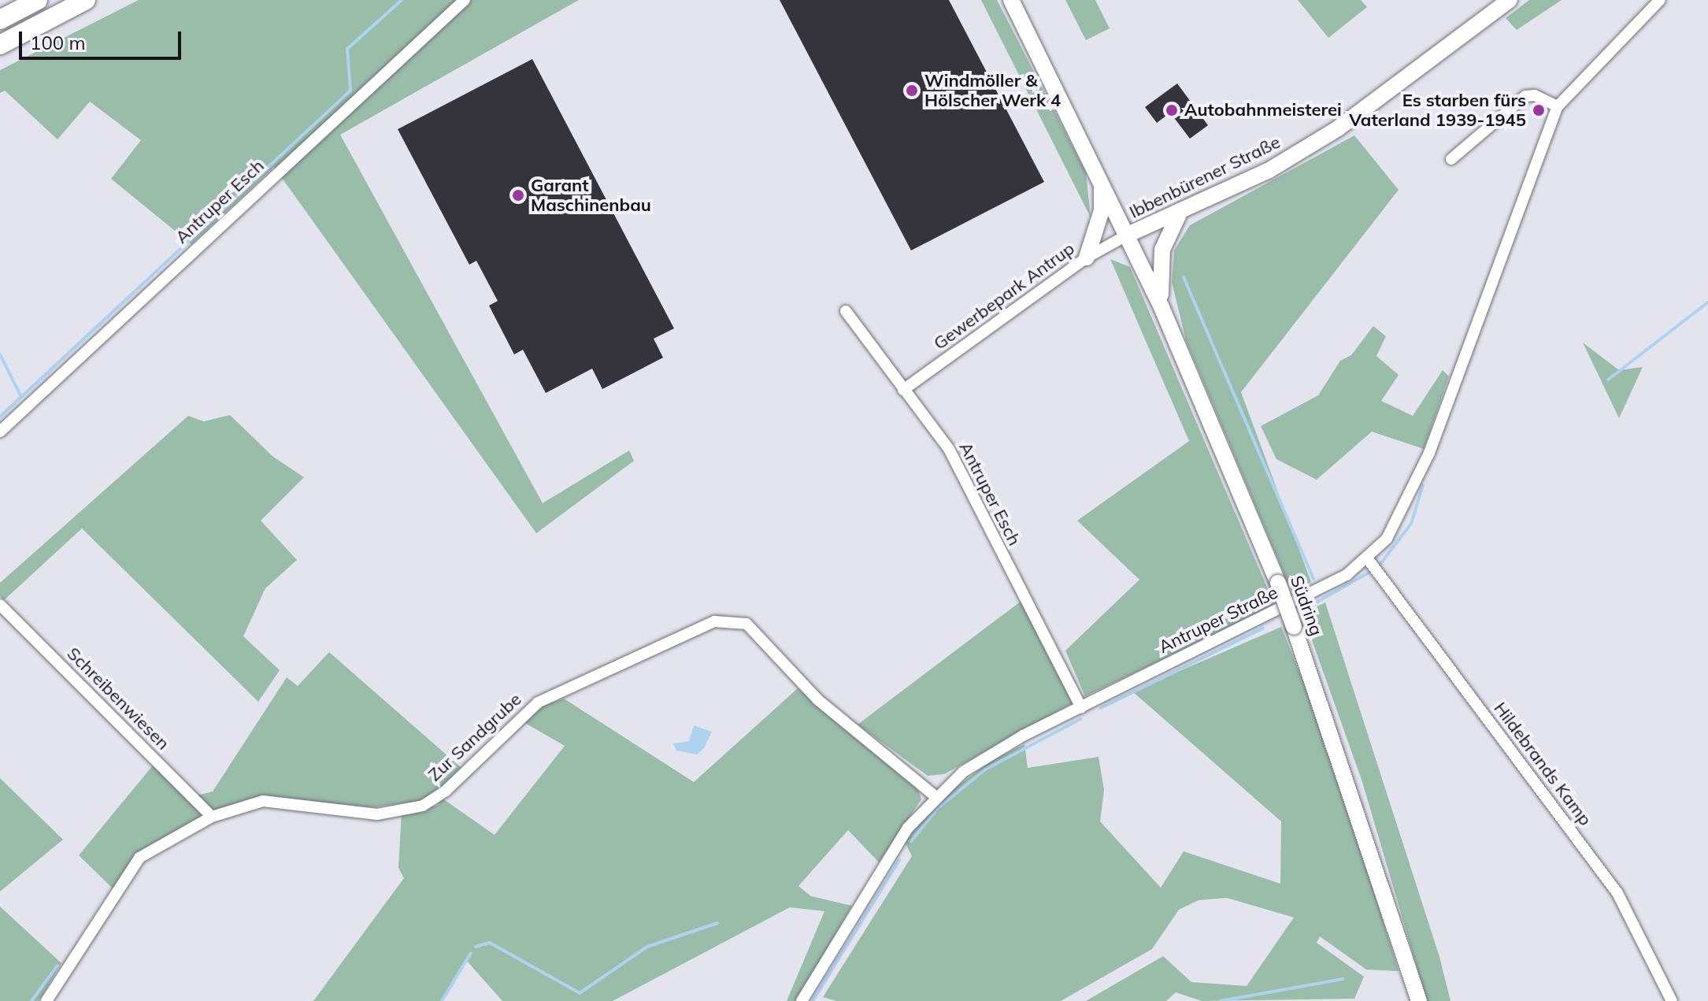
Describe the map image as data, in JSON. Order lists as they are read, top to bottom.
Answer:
{
  "streets": {
    "main road": ["Ibbenbürener Straße", "Südring"],
    "street": [
      "Antruper Esch",
      "Gewerbepark Antrup",
      "Antruper Straße",
      "Schreibenwiesen",
      "Zur Sandgrube",
      "Hildebrands Kamp"
    ]
  },
  "crossings": [
    ["Ibbenbürener Straße", "Gewerbepark Antrup"],
    ["Ibbenbürener Straße", "Südring"],
    ["Antruper Esch", "Gewerbepark Antrup"],
    ["Antruper Esch", "Antruper Straße"],
    ["Gewerbepark Antrup", "Südring"],
    ["Antruper Straße", "Zur Sandgrube"],
    ["Antruper Straße", "Hildebrands Kamp"],
    ["Schreibenwiesen", "Zur Sandgrube"]
  ],
  "places": [
    "Windmöller & Hölscher Werk 4",
    "Autobahnmeisterei",
    "Es starben fürs Vaterland 1939-1945",
    "Garant Maschinenbau"
  ],
  "scale_bar": "100 m"
}
